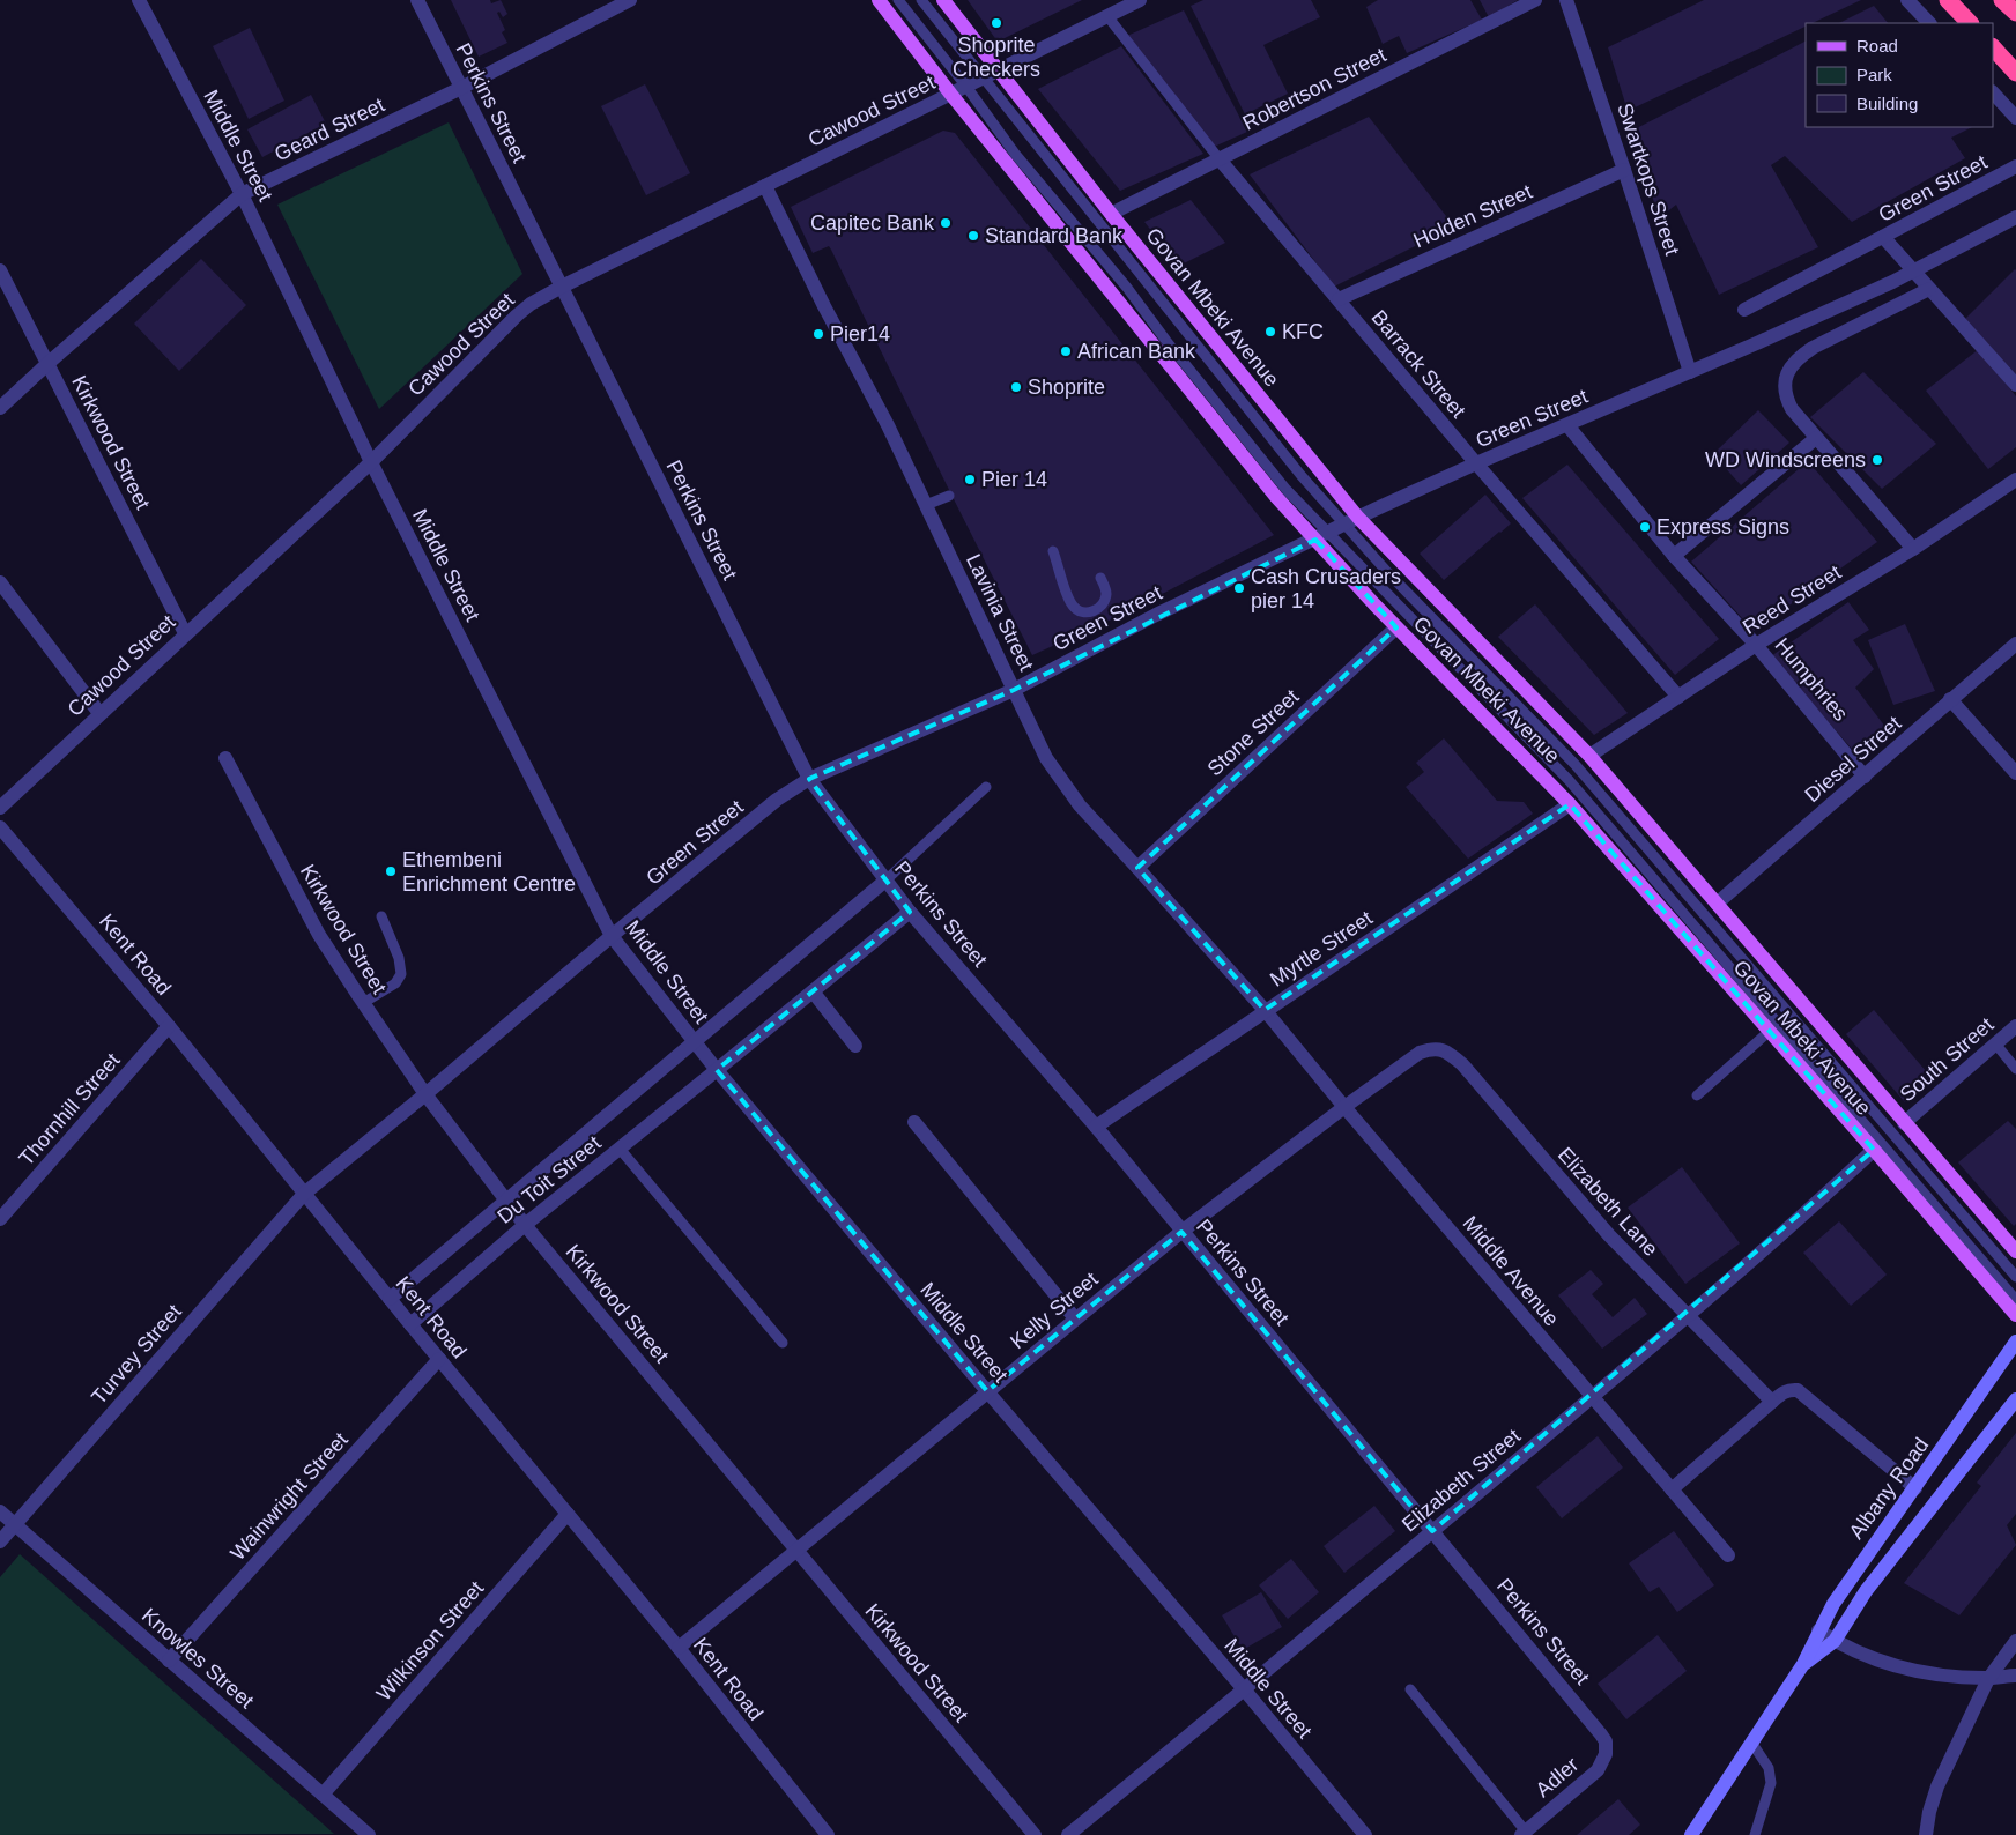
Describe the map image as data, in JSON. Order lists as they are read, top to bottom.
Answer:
{
  "streets": {
    "main road": ["Govan Mbeki Avenue", "Albany Road"],
    "street": [
      "Robertson Street",
      "Perkins Street",
      "Cawood Street",
      "Geard Street",
      "Middle Street",
      "Swartkops Street",
      "Green Street",
      "Holden Street",
      "Barrack Street",
      "Kirkwood Street",
      "Reed Street",
      "Lavinia Street",
      "Humphries",
      "Stone Street",
      "Diesel Street",
      "Myrtle Street",
      "Kent Road",
      "South Street",
      "Thornhill Street",
      "Du Toit Street",
      "Elizabeth Lane",
      "Middle Avenue",
      "Kelly Street",
      "Turvey Street",
      "Elizabeth Street",
      "Wainwright Street",
      "Wilkinson Street",
      "Knowles Street",
      "Adler"
    ]
  },
  "crossings": [
    ["Robertson Street", "Govan Mbeki Avenue"],
    ["Robertson Street", "Barrack Street"],
    ["Perkins Street", "Cawood Street"],
    ["Perkins Street", "Geard Street"],
    ["Perkins Street", "Green Street"],
    ["Perkins Street", "Myrtle Street"],
    ["Perkins Street", "Du Toit Street"],
    ["Perkins Street", "Kelly Street"],
    ["Perkins Street", "Elizabeth Street"],
    ["Perkins Street", "Adler"],
    ["Cawood Street", "Middle Street"],
    ["Cawood Street", "Govan Mbeki Avenue"],
    ["Cawood Street", "Kirkwood Street"],
    ["Cawood Street", "Lavinia Street"],
    ["Geard Street", "Middle Street"],
    ["Geard Street", "Kirkwood Street"],
    ["Middle Street", "Green Street"],
    ["Middle Street", "Du Toit Street"],
    ["Middle Street", "Kelly Street"],
    ["Middle Street", "Elizabeth Street"],
    ["Swartkops Street", "Green Street"],
    ["Swartkops Street", "Holden Street"],
    ["Green Street", "Govan Mbeki Avenue"],
    ["Green Street", "Barrack Street"],
    ["Green Street", "Kirkwood Street"],
    ["Green Street", "Lavinia Street"],
    ["Green Street", "Humphries"],
    ["Green Street", "Kent Road"],
    ["Green Street", "Turvey Street"],
    ["Holden Street", "Barrack Street"],
    ["Govan Mbeki Avenue", "Reed Street"],
    ["Govan Mbeki Avenue", "Stone Street"],
    ["Govan Mbeki Avenue", "Diesel Street"],
    ["Govan Mbeki Avenue", "Myrtle Street"],
    ["Govan Mbeki Avenue", "South Street"],
    ["Govan Mbeki Avenue", "Elizabeth Street"],
    ["Barrack Street", "Reed Street"],
    ["Kirkwood Street", "Du Toit Street"],
    ["Kirkwood Street", "Kelly Street"],
    ["Reed Street", "Humphries"],
    ["Lavinia Street", "Stone Street"],
    ["Lavinia Street", "Myrtle Street"],
    ["Lavinia Street", "Middle Avenue"],
    ["Humphries", "Diesel Street"],
    ["Myrtle Street", "Middle Avenue"],
    ["Kent Road", "Thornhill Street"],
    ["Kent Road", "Du Toit Street"],
    ["Kent Road", "Kelly Street"],
    ["Kent Road", "Turvey Street"],
    ["Kent Road", "Wainwright Street"],
    ["Kent Road", "Wilkinson Street"],
    ["Elizabeth Lane", "Kelly Street"],
    ["Elizabeth Lane", "Elizabeth Street"],
    ["Middle Avenue", "Kelly Street"],
    ["Middle Avenue", "Elizabeth Street"],
    ["Turvey Street", "Knowles Street"],
    ["Wainwright Street", "Knowles Street"],
    ["Wilkinson Street", "Knowles Street"]
  ],
  "places": [
    "Shoprite Checkers",
    "Capitec Bank",
    "Standard Bank",
    "KFC",
    "Pier14",
    "African Bank",
    "Shoprite",
    "WD Windscreens",
    "Pier 14",
    "Express Signs",
    "Cash Crusaders pier 14",
    "Ethembeni Enrichment Centre"
  ],
  "legend": ["Road", "Park", "Building"]
}
